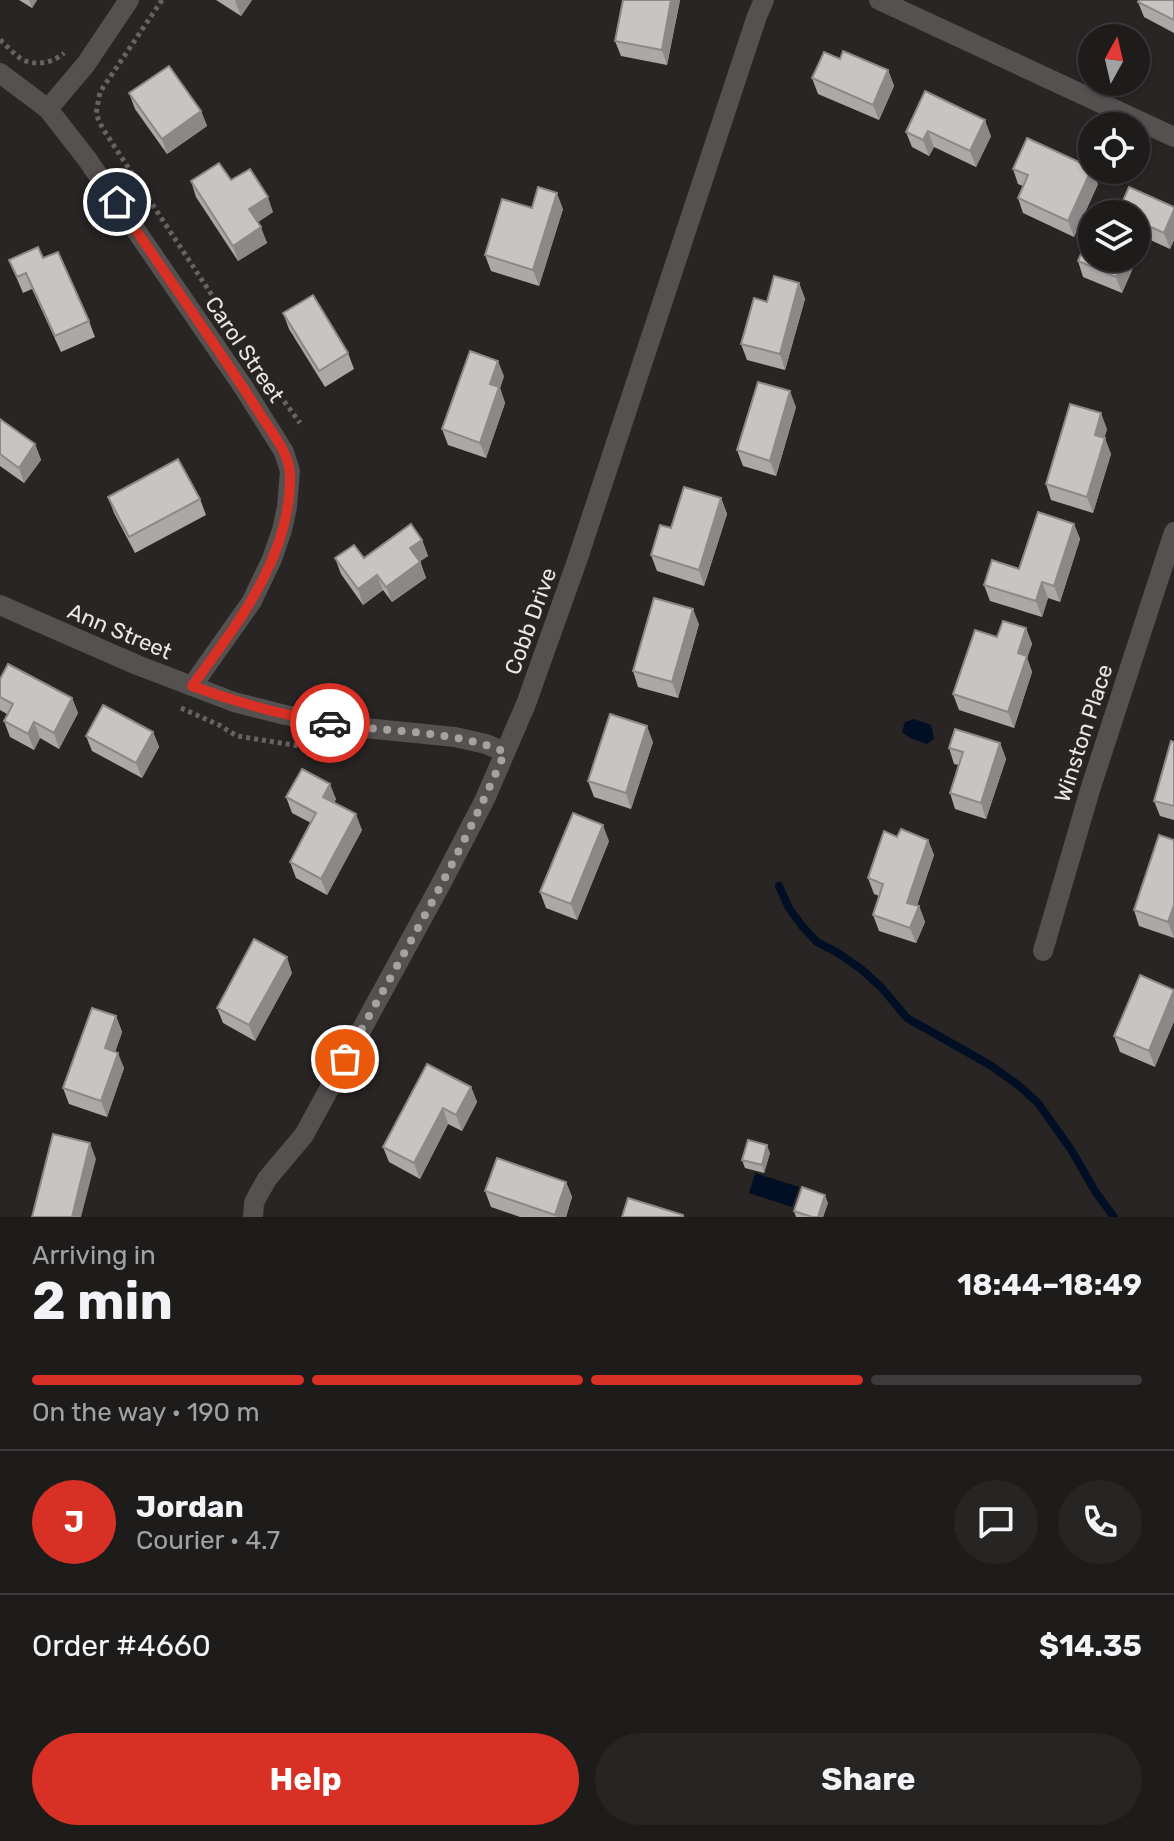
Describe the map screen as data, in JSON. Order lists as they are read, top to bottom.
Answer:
{
  "streets": {
    "street": [
      "Carol Street",
      "Cobb Drive",
      "Ann Street",
      "Winston Place"
    ]
  },
  "crossings": [
    ["Carol Street", "Ann Street"],
    ["Cobb Drive", "Ann Street"]
  ],
  "north": "top",
  "page": {
    "heading": ["2 min", "Arriving in", "18:44–18:49"],
    "panel": [
      "Jordan",
      "Courier · 4.7",
      "Order #4660",
      "$14.35"
    ],
    "bar": "On the way · 190 m",
    "round": "J",
    "buttons": ["Help", "Share"]
  }
}
